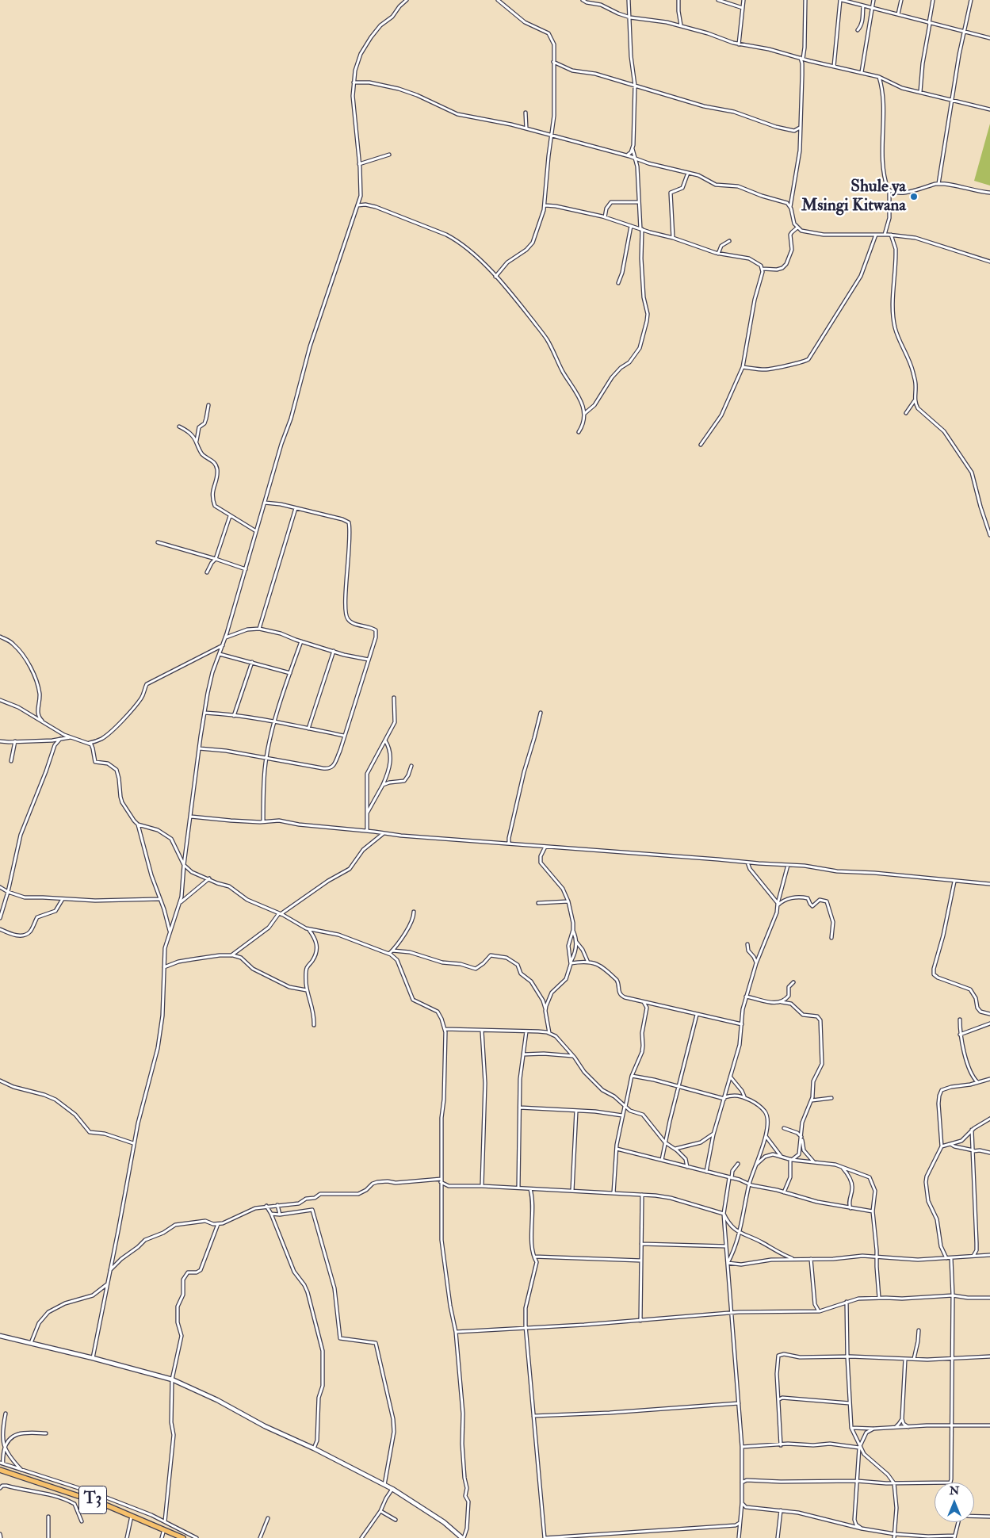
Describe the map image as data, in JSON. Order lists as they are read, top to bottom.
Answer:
{
  "streets": {
    "highway": ["T3"]
  },
  "places": ["Shule ya Msingi Kitwana"],
  "north": "top"
}
